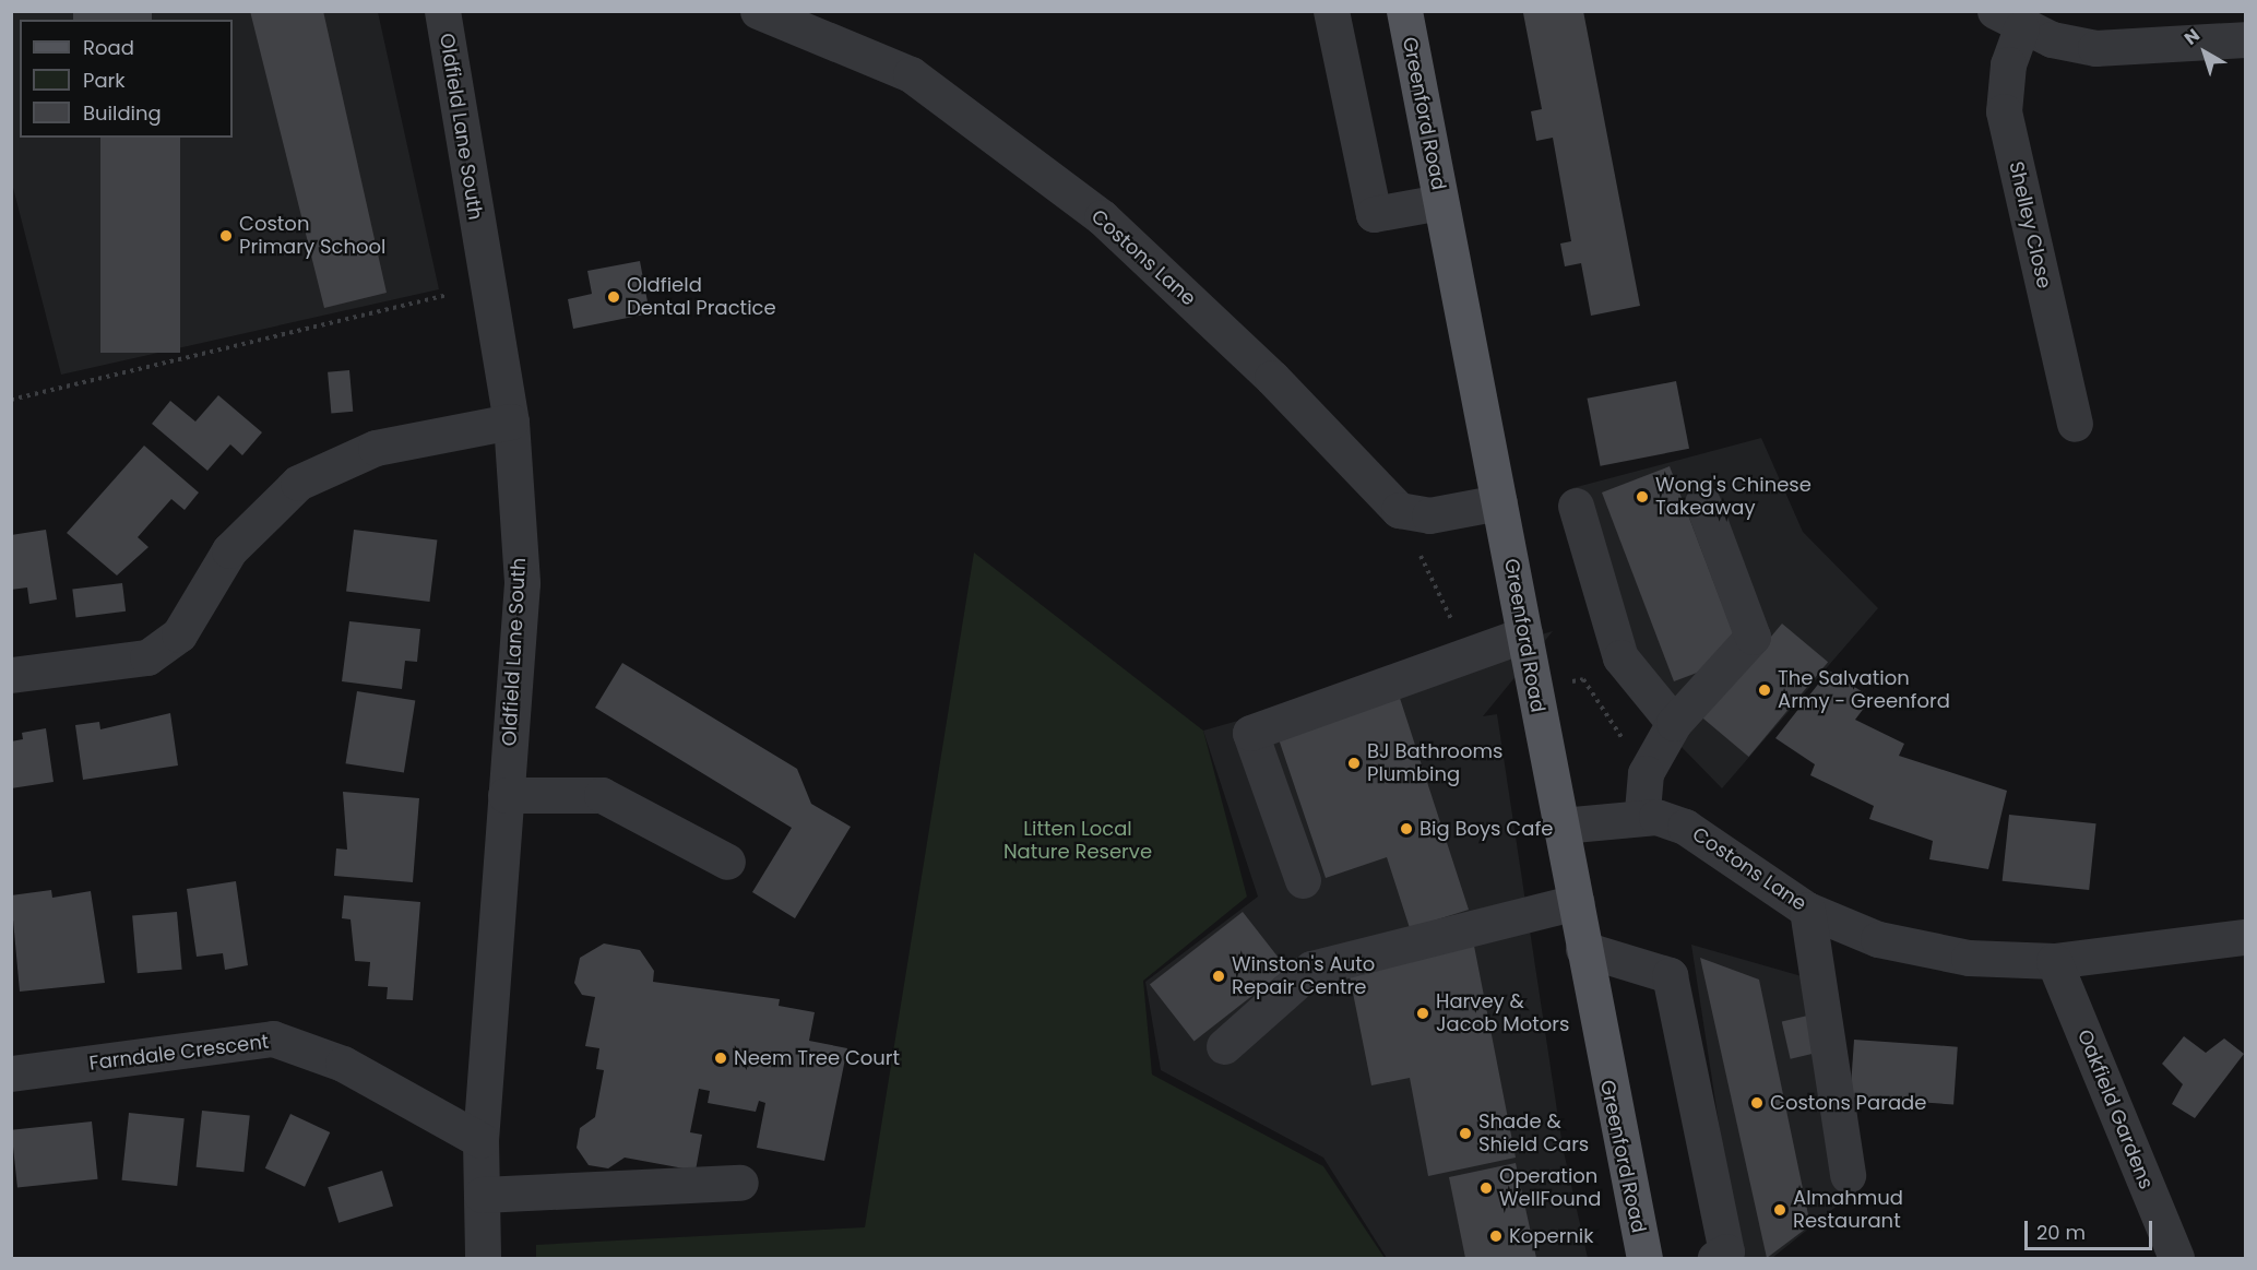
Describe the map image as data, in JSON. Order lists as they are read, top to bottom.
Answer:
{
  "streets": {
    "main road": ["Greenford Road"],
    "street": [
      "Oldfield Lane South",
      "Shelley Close",
      "Costons Lane",
      "Farndale Crescent",
      "Oakfield Gardens"
    ]
  },
  "crossings": [
    ["Greenford Road", "Costons Lane"],
    ["Oldfield Lane South", "Farndale Crescent"],
    ["Costons Lane", "Oakfield Gardens"]
  ],
  "parks": ["Litten Local Nature Reserve"],
  "places": [
    "Coston Primary School",
    "Oldfield Dental Practice",
    "Wong's Chinese Takeaway",
    "The Salvation Army - Greenford",
    "BJ Bathrooms Plumbing",
    "Big Boys Cafe",
    "Winston's Auto Repair Centre",
    "Harvey & Jacob Motors",
    "Neem Tree Court",
    "Costons Parade",
    "Shade & Shield Cars",
    "Operation WellFound",
    "Almahmud Restaurant",
    "Kopernik"
  ],
  "legend": ["Road", "Park", "Building"],
  "scale_bar": "20 m",
  "north": "top left"
}
